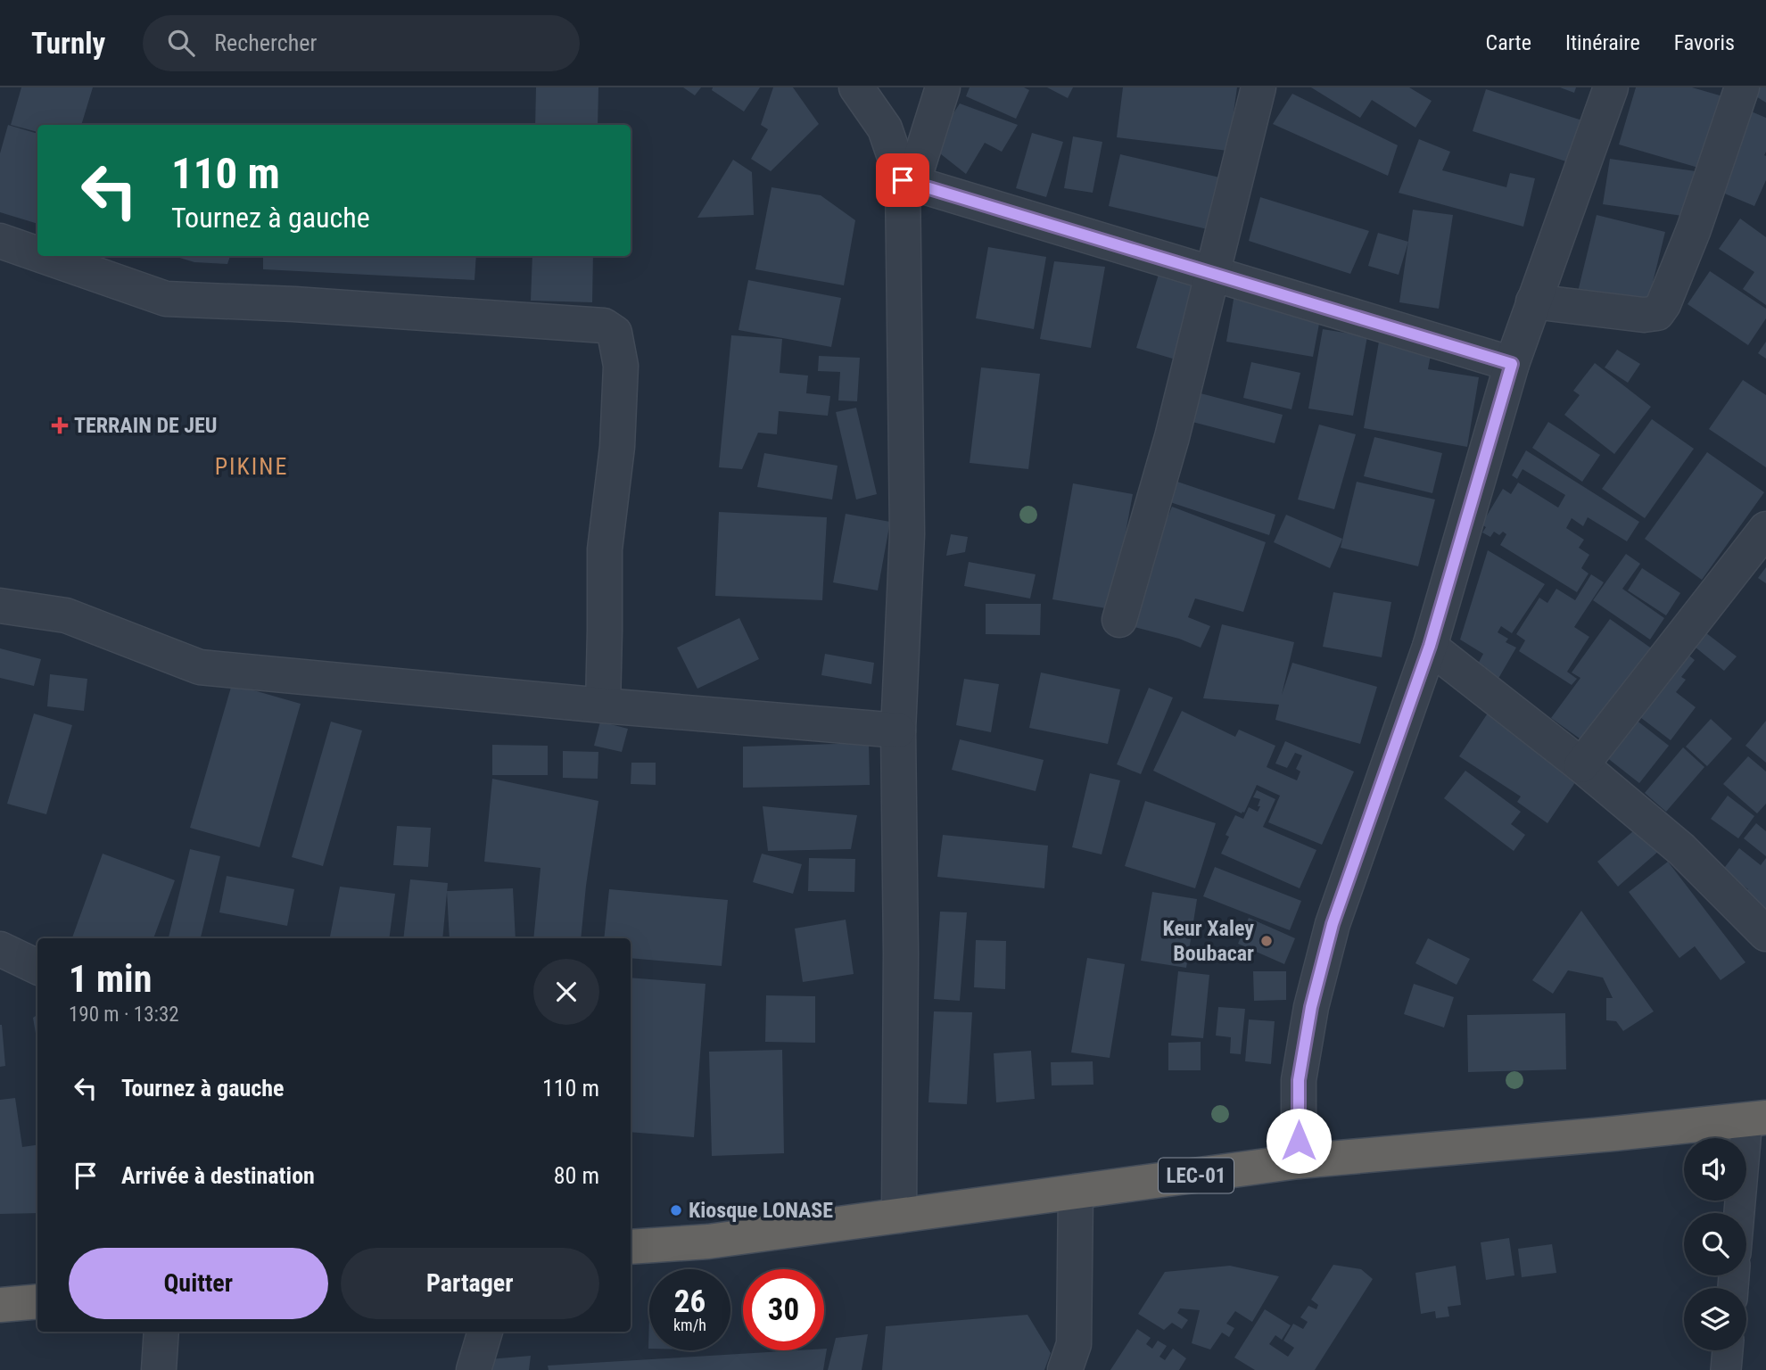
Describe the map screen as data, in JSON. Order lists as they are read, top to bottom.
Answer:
{
  "streets": {
    "highway": ["LEC-01"]
  },
  "districts": ["PIKINE"],
  "places": {
    "health": ["TERRAIN DE JEU"],
    "other": ["Keur Xaley Boubacar", "Kiosque LONASE"]
  },
  "page": {
    "header": "Turnly",
    "search": "Rechercher",
    "nav": ["Carte", "Itinéraire", "Favoris"],
    "turn": ["110 m", "Tournez à gauche"],
    "heading": ["1 min", "190 m · 13:32"],
    "list": [
      {
        "name": "Tournez à gauche",
        "value": "110 m"
      },
      {
        "name": "Arrivée à destination",
        "value": "80 m"
      }
    ],
    "buttons": ["Quitter", "Partager"],
    "speed": "26 km/h",
    "limit": "30"
  }
}
